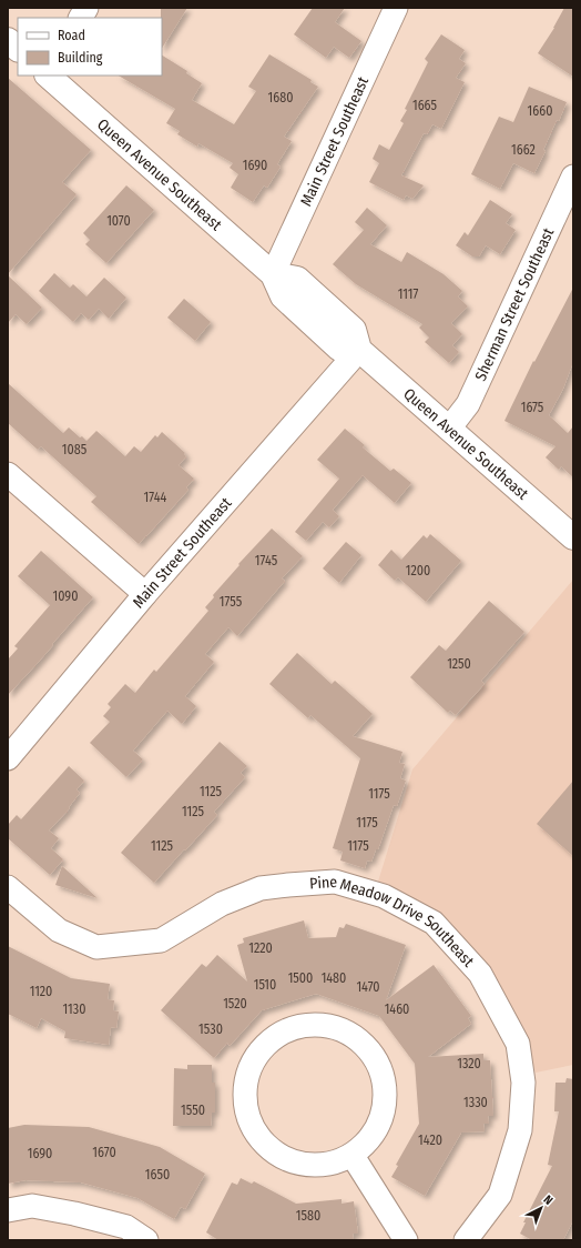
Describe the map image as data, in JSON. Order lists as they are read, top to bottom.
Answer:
{
  "streets": {
    "main road": ["Queen Avenue Southeast"],
    "street": ["Main Street Southeast", "Sherman Street Southeast", "Pine Meadow Drive Southeast"]
  },
  "crossings": [
    ["Main Street Southeast", "Queen Avenue Southeast"],
    ["Queen Avenue Southeast", "Sherman Street Southeast"]
  ],
  "house_numbers": [
    "1680",
    "1665",
    "1660",
    "1662",
    "1690",
    "1070",
    "1117",
    "1675",
    "1085",
    "1744",
    "1745",
    "1200",
    "1090",
    "1755",
    "1250",
    "1125",
    "1175",
    "1125",
    "1175",
    "1125",
    "1175",
    "1220",
    "1500",
    "1480",
    "1510",
    "1470",
    "1120",
    "1520",
    "1130",
    "1460",
    "1530",
    "1320",
    "1330",
    "1550",
    "1420",
    "1670",
    "1690",
    "1650",
    "1580"
  ],
  "legend": ["Road", "Building"],
  "north": "top right"
}
